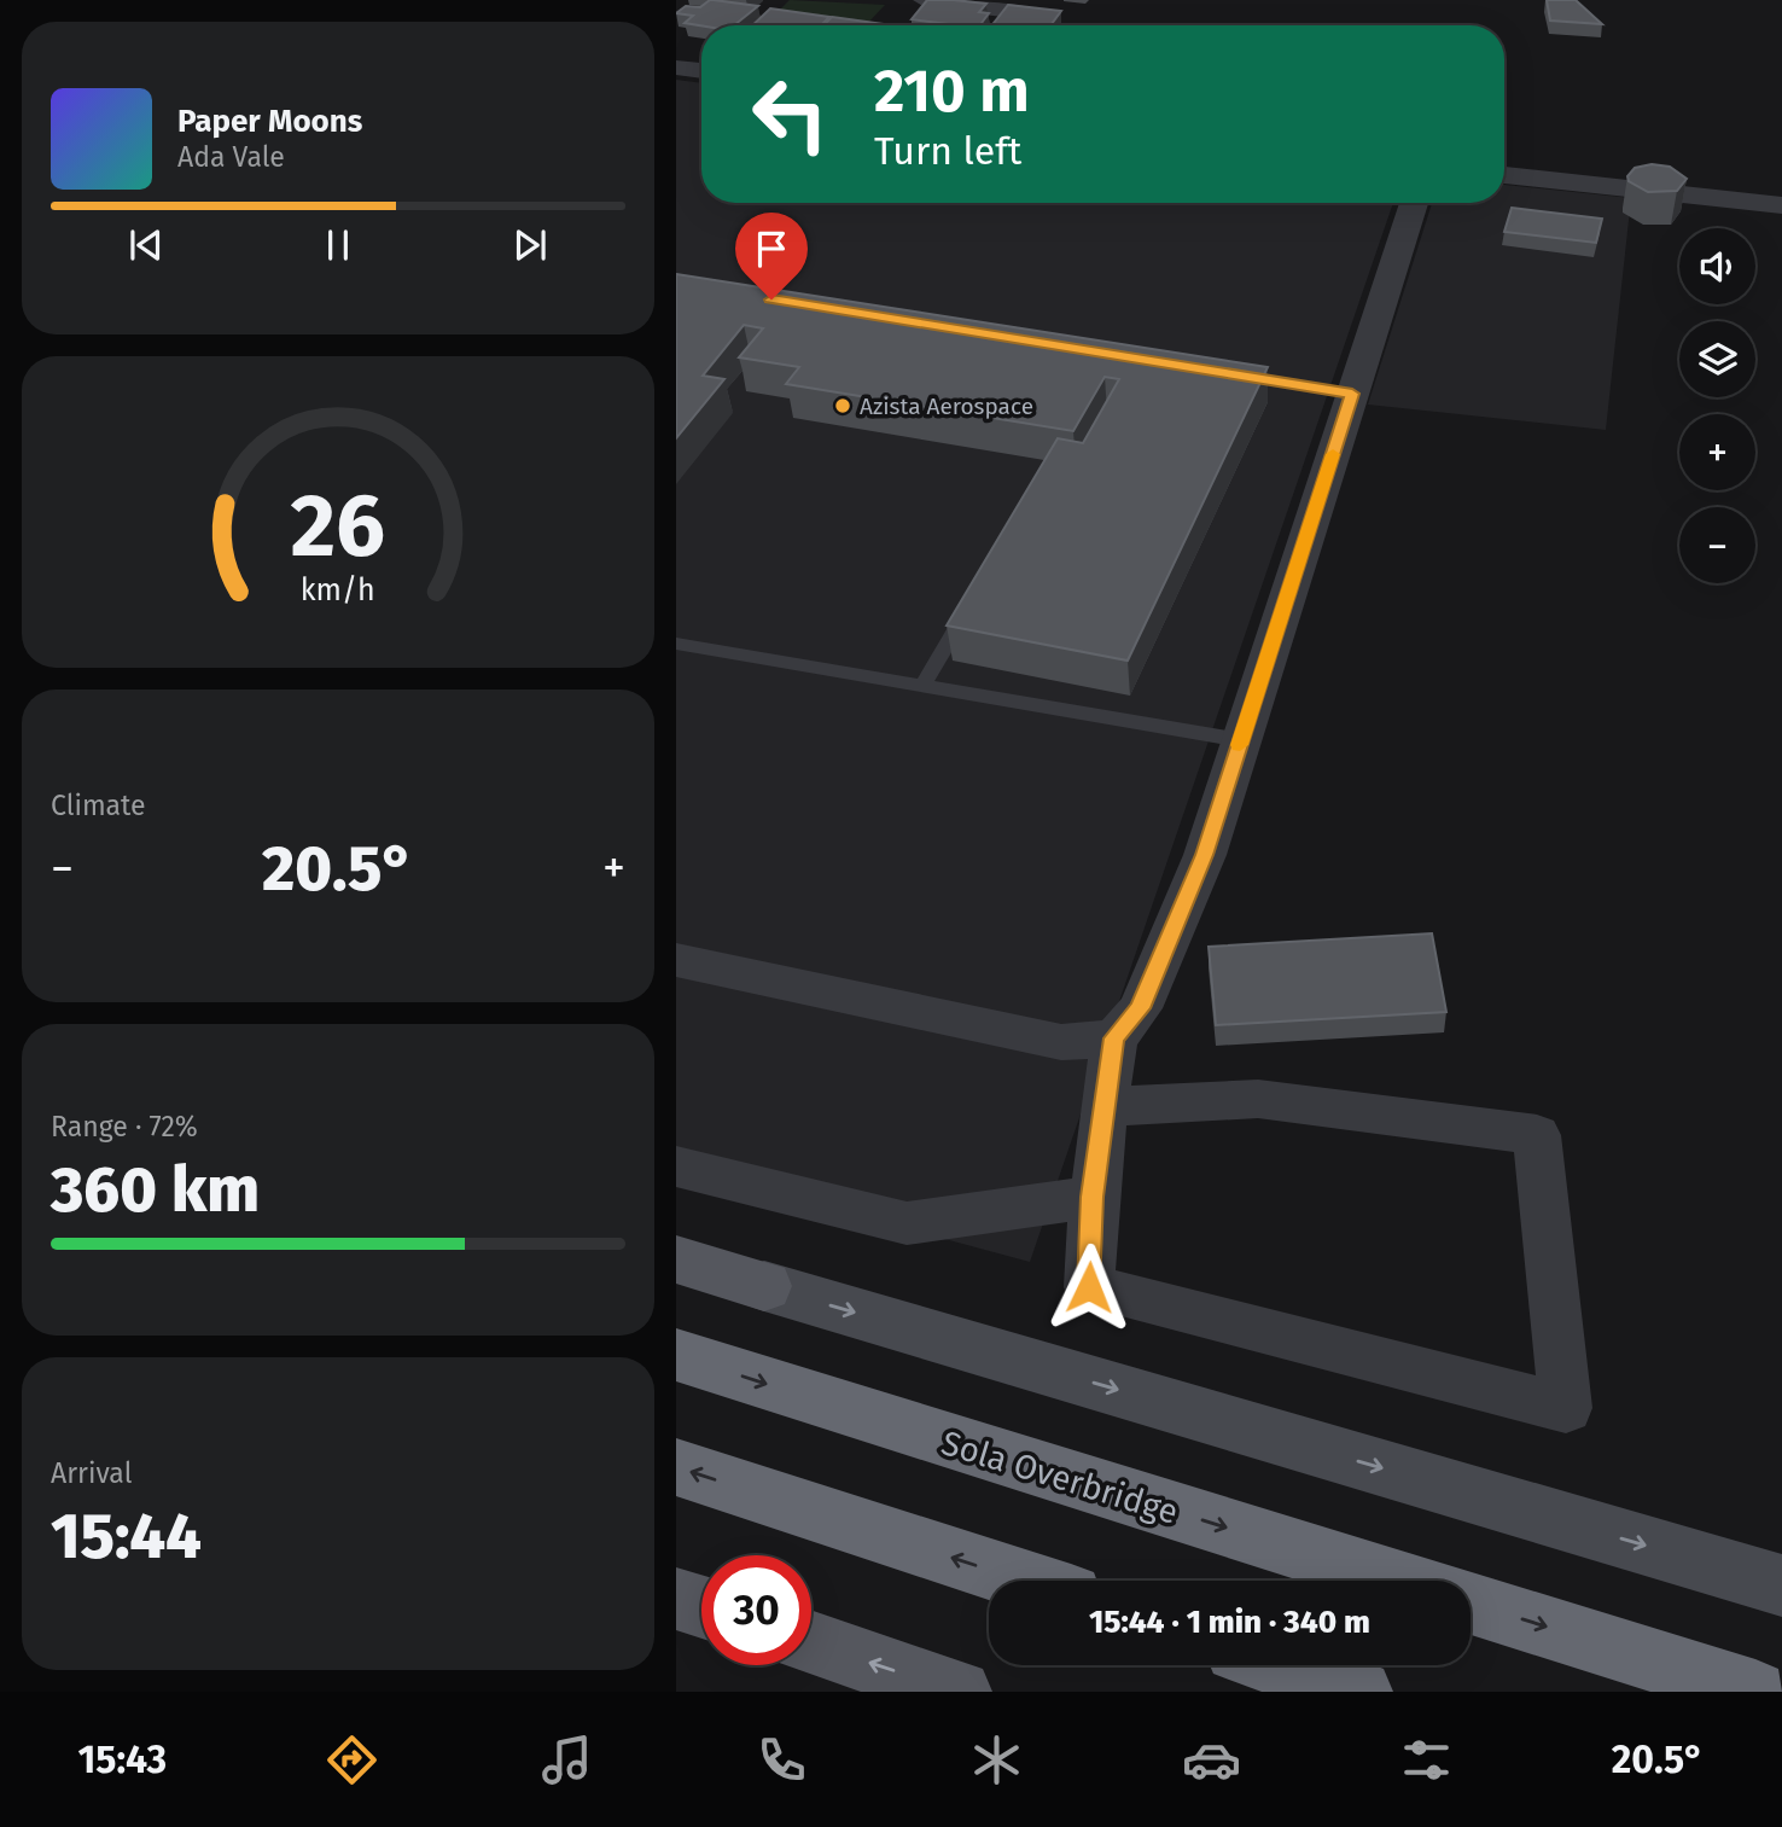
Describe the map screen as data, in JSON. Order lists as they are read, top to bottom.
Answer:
{
  "streets": {
    "highway": ["Sola Overbridge"]
  },
  "places": ["Azista Aerospace"],
  "page": {
    "turn": ["210 m", "Turn left"],
    "song": ["Paper Moons", "Ada Vale"],
    "map_buttons": ["+", "−"],
    "tile": [
      "Climate",
      ["Range · 72%", "360 km"],
      ["Arrival", "15:44"]
    ],
    "heat": ["−", "20.5°", "+"],
    "limit": "30",
    "trip": "15:44 · 1 min · 340 m",
    "tabs": ["15:43", "20.5°"],
    "gauge": ["26", "km/h"]
  }
}
